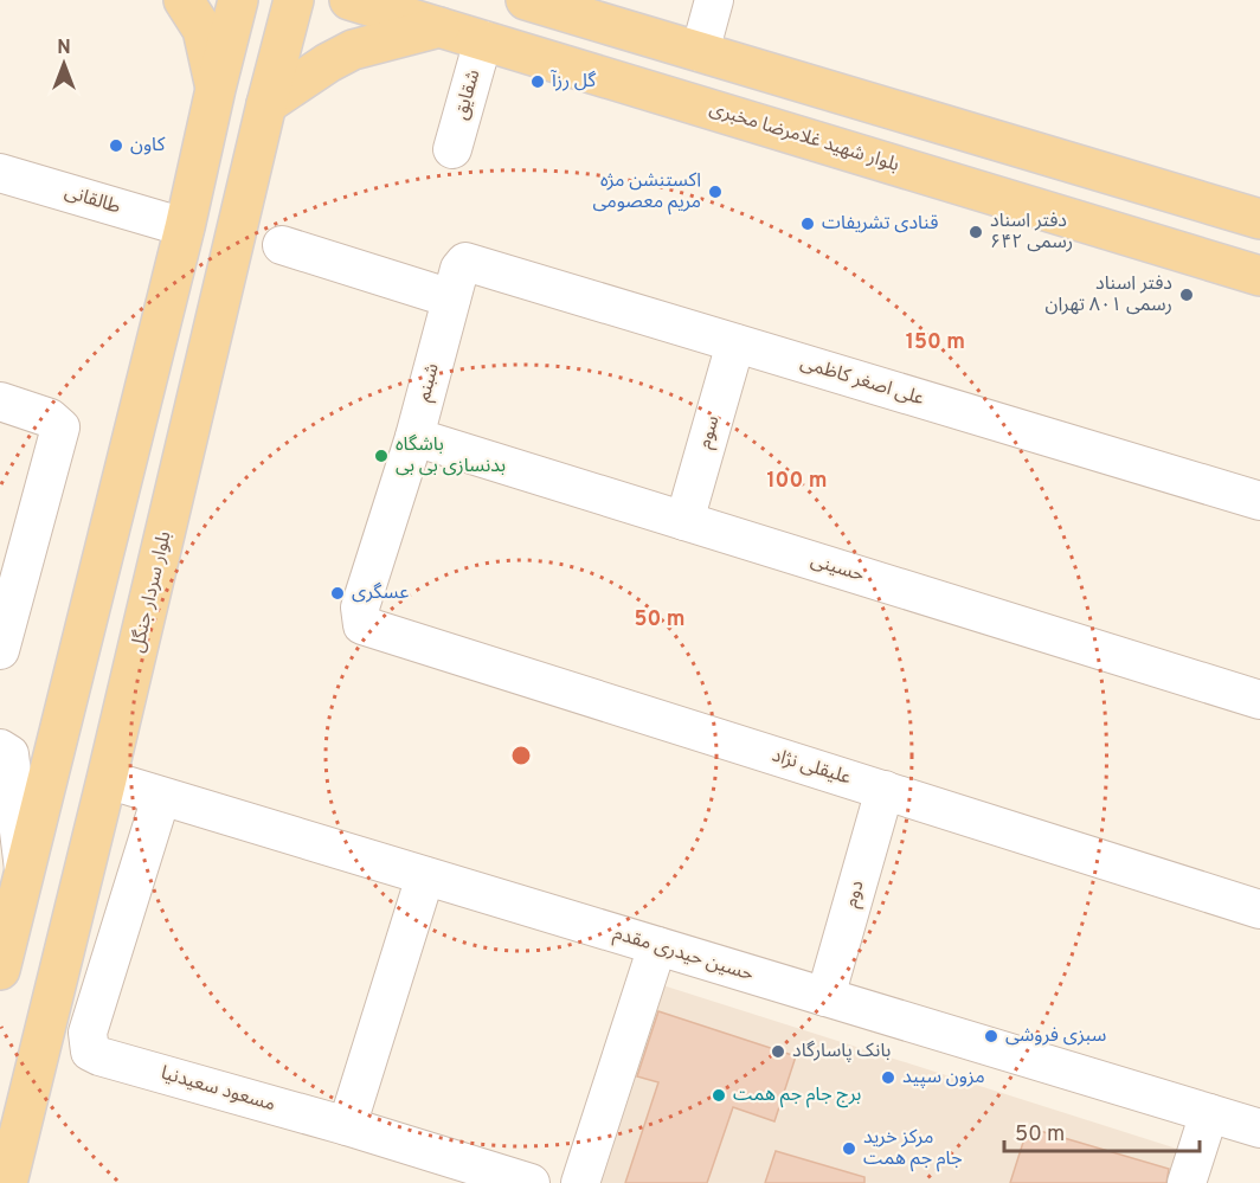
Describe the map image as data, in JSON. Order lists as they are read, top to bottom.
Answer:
{
  "streets": {
    "main road": ["بلوار شهید غلامرضا مخبری", "بلوار سردار جنگل"],
    "street": [
      "شقایق",
      "طالقانی",
      "علی اصغر کاظمی",
      "شبنم",
      "سوم",
      "حسینی",
      "علیقلی نژاد",
      "دوم",
      "حسین حیدری مقدم",
      "مسعود سعیدنیا"
    ]
  },
  "crossings": [
    ["شقایق", "بلوار شهید غلامرضا مخبری"],
    ["علی اصغر کاظمی", "شبنم"],
    ["علی اصغر کاظمی", "سوم"],
    ["شبنم", "حسینی"],
    ["شبنم", "علیقلی نژاد"],
    ["سوم", "حسینی"],
    ["بلوار سردار جنگل", "حسین حیدری مقدم"],
    ["علیقلی نژاد", "دوم"],
    ["دوم", "حسین حیدری مقدم"],
    ["حسین حیدری مقدم", "مسعود سعیدنیا"]
  ],
  "places": [
    "گل رزآ",
    "کاون",
    "اکستنشن مژه مریم معصومی",
    "قنادی تشریفات",
    "دفتر اسناد رسمی ۶۴۲",
    "دفتر اسناد رسمی ۸۰۱ تهران",
    "باشگاه بدنسازی بی بی",
    "عسگری",
    "سبزی فروشی",
    "بانک پاسارگاد",
    "مزون سپید",
    "برج جام جم همت",
    "مرکز خرید جام جم همت"
  ],
  "scale_bar": "50 m",
  "north": "top",
  "rings": ["150 m", "100 m", "50 m"]
}
